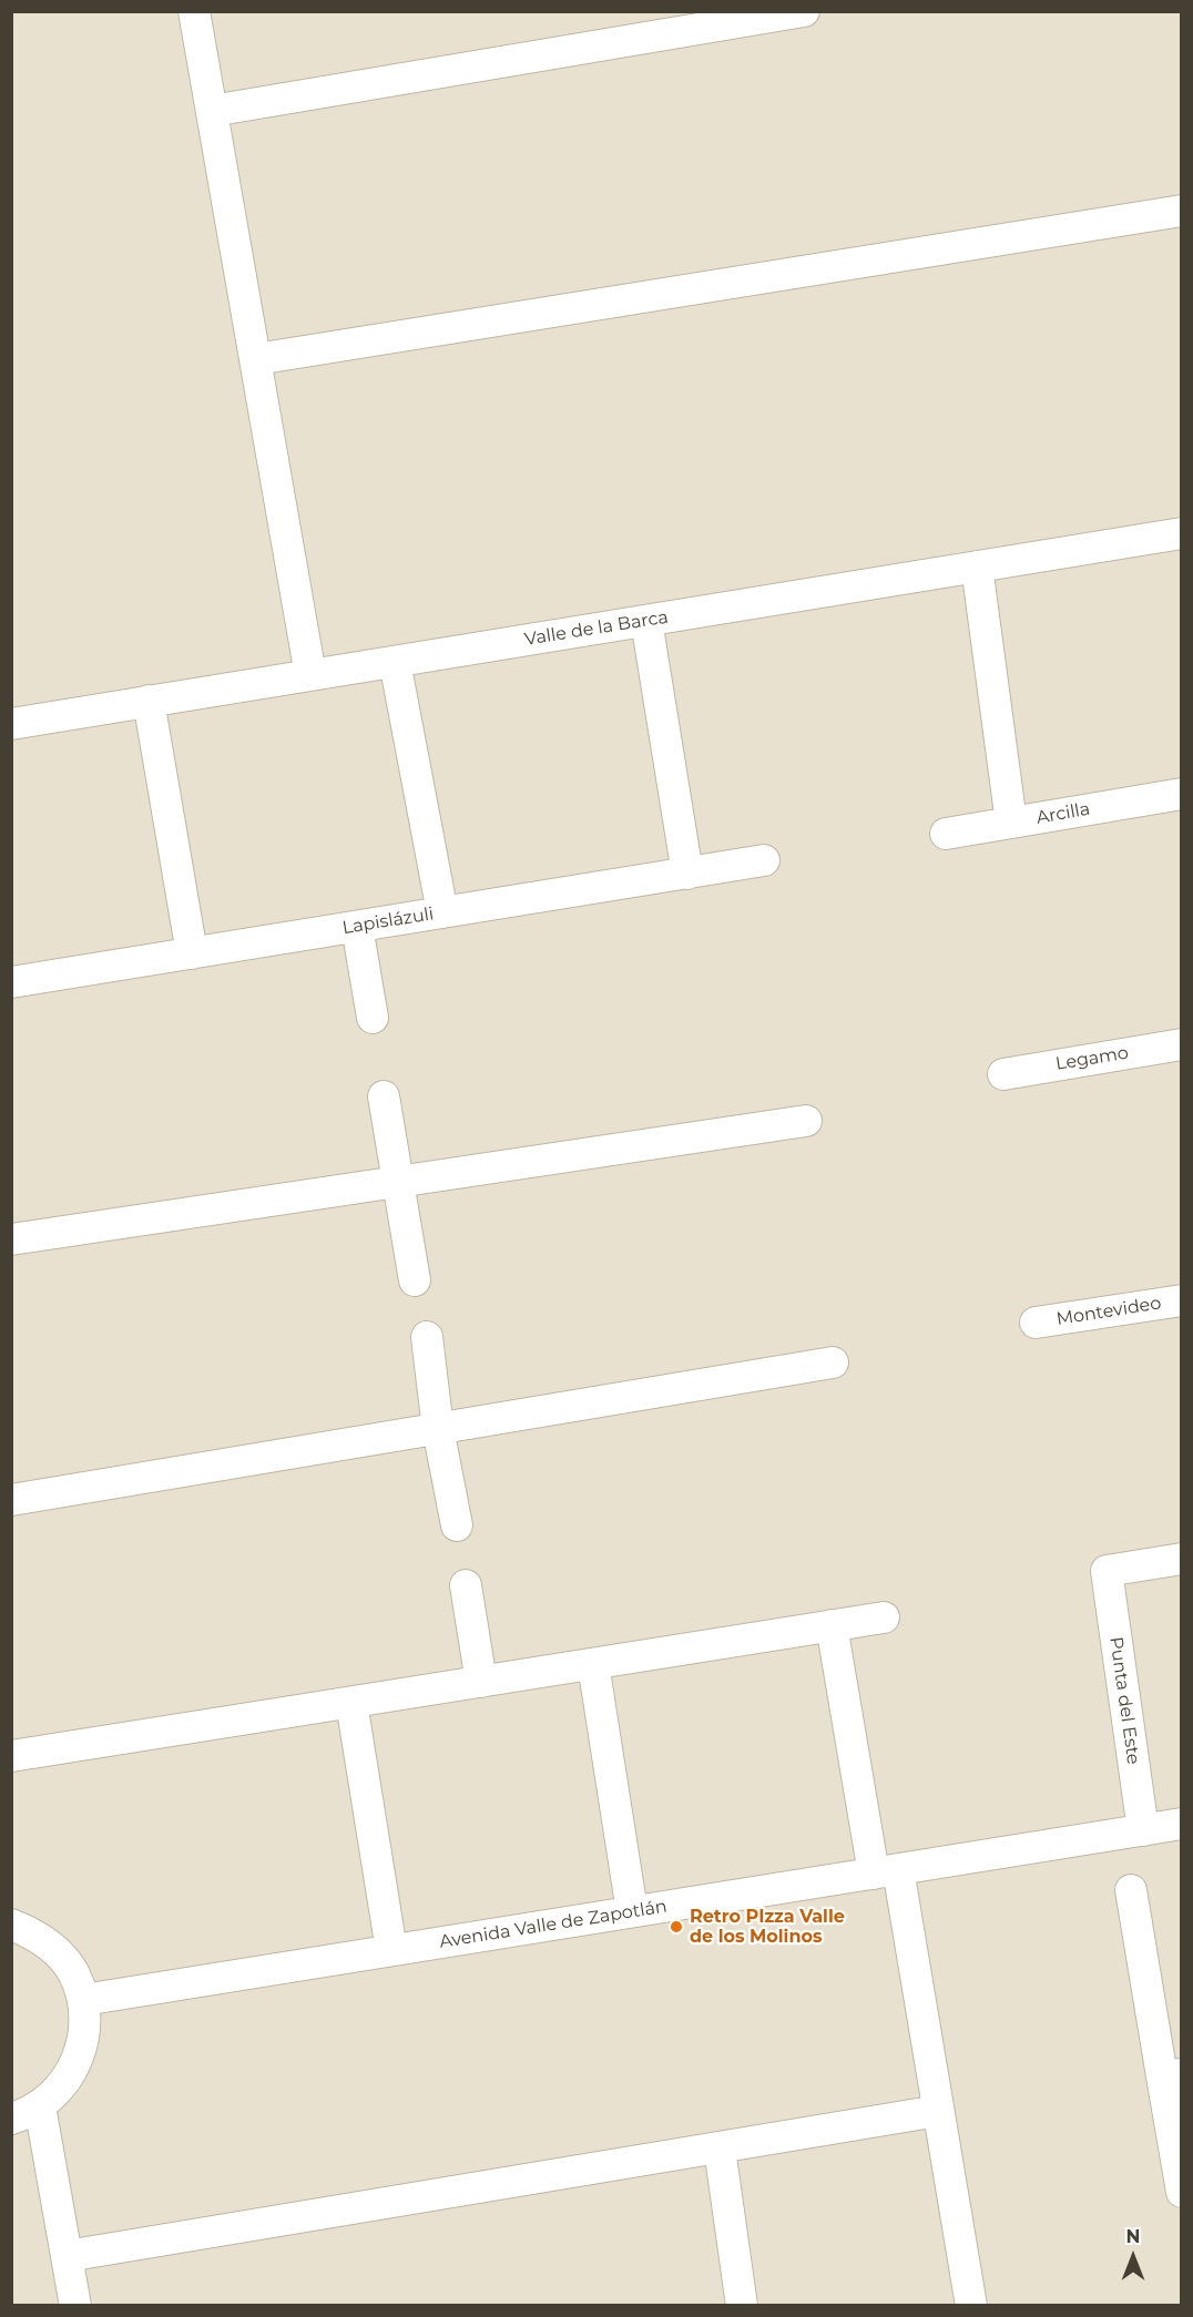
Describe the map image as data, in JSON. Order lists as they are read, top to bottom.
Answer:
{
  "streets": {
    "street": [
      "Valle de la Barca",
      "Arcilla",
      "Lapislázuli",
      "Legamo",
      "Montevideo",
      "Punta del Este",
      "Avenida Valle de Zapotlán"
    ]
  },
  "crossings": [
    ["Punta del Este", "Avenida Valle de Zapotlán"]
  ],
  "places": ["Retro PIzza Valle de los Molinos"],
  "north": "top"
}
